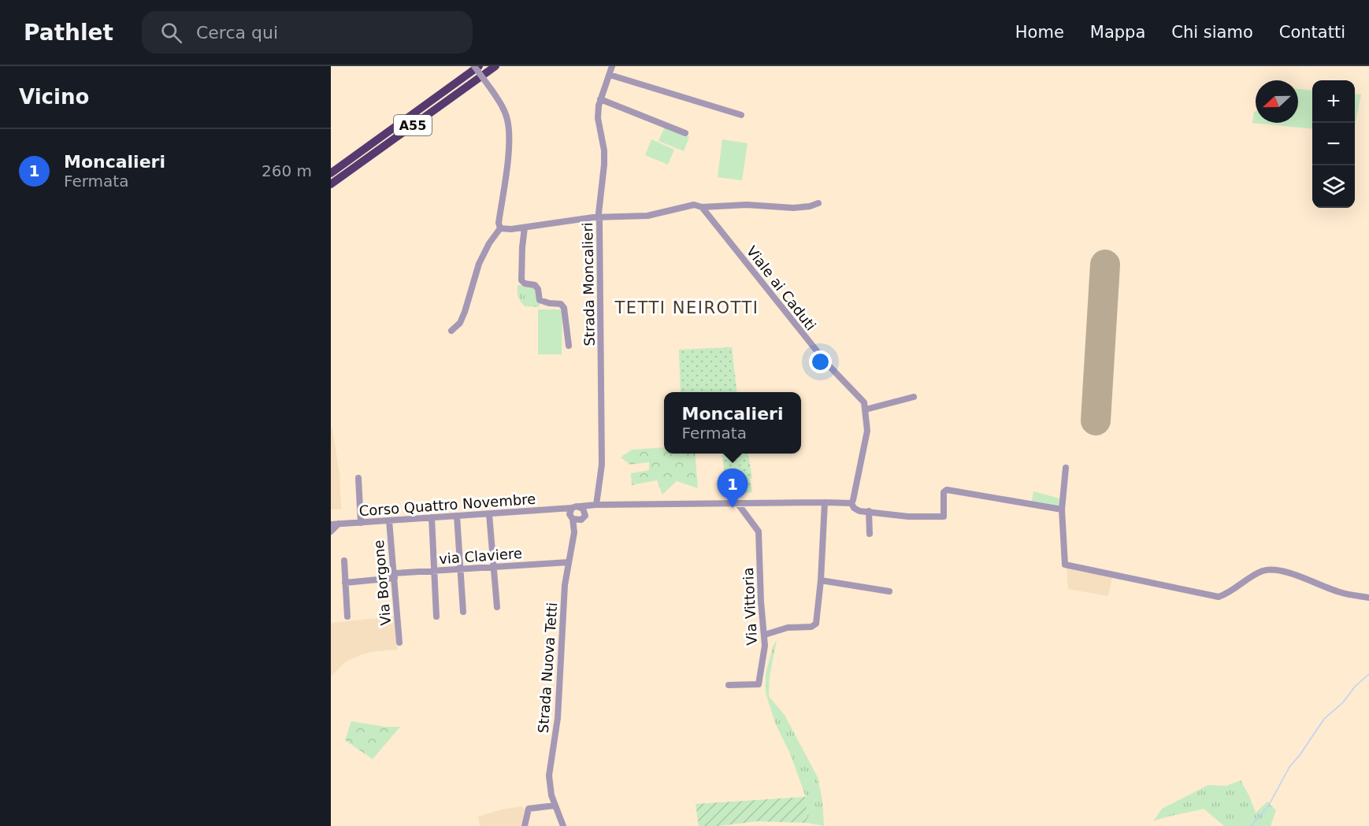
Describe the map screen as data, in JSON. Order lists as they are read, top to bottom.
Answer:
{
  "streets": {
    "highway": ["A55"],
    "street": [
      "Strada Moncalieri",
      "Viale ai Caduti",
      "Corso Quattro Novembre",
      "via Claviere",
      "Via Borgone",
      "Via Vittoria",
      "Strada Nuova Tetti"
    ]
  },
  "crossings": [
    ["Strada Moncalieri", "Strada Nuova Tetti"],
    ["Corso Quattro Novembre", "Via Borgone"],
    ["Corso Quattro Novembre", "Strada Nuova Tetti"],
    ["via Claviere", "Via Borgone"],
    ["via Claviere", "Strada Nuova Tetti"]
  ],
  "districts": ["TETTI NEIROTTI"],
  "north": "left",
  "page": {
    "header": "Pathlet",
    "search": "Cerca qui",
    "nav": [
      "Home",
      "Mappa",
      "Chi siamo",
      "Contatti"
    ],
    "heading": "Vicino",
    "map_buttons": ["+", "−"],
    "list": [
      {
        "mark": "1",
        "name": "Moncalieri",
        "note": "Fermata",
        "value": "260 m"
      }
    ],
    "popup": ["Moncalieri", "Fermata"],
    "pins": "1"
  }
}
